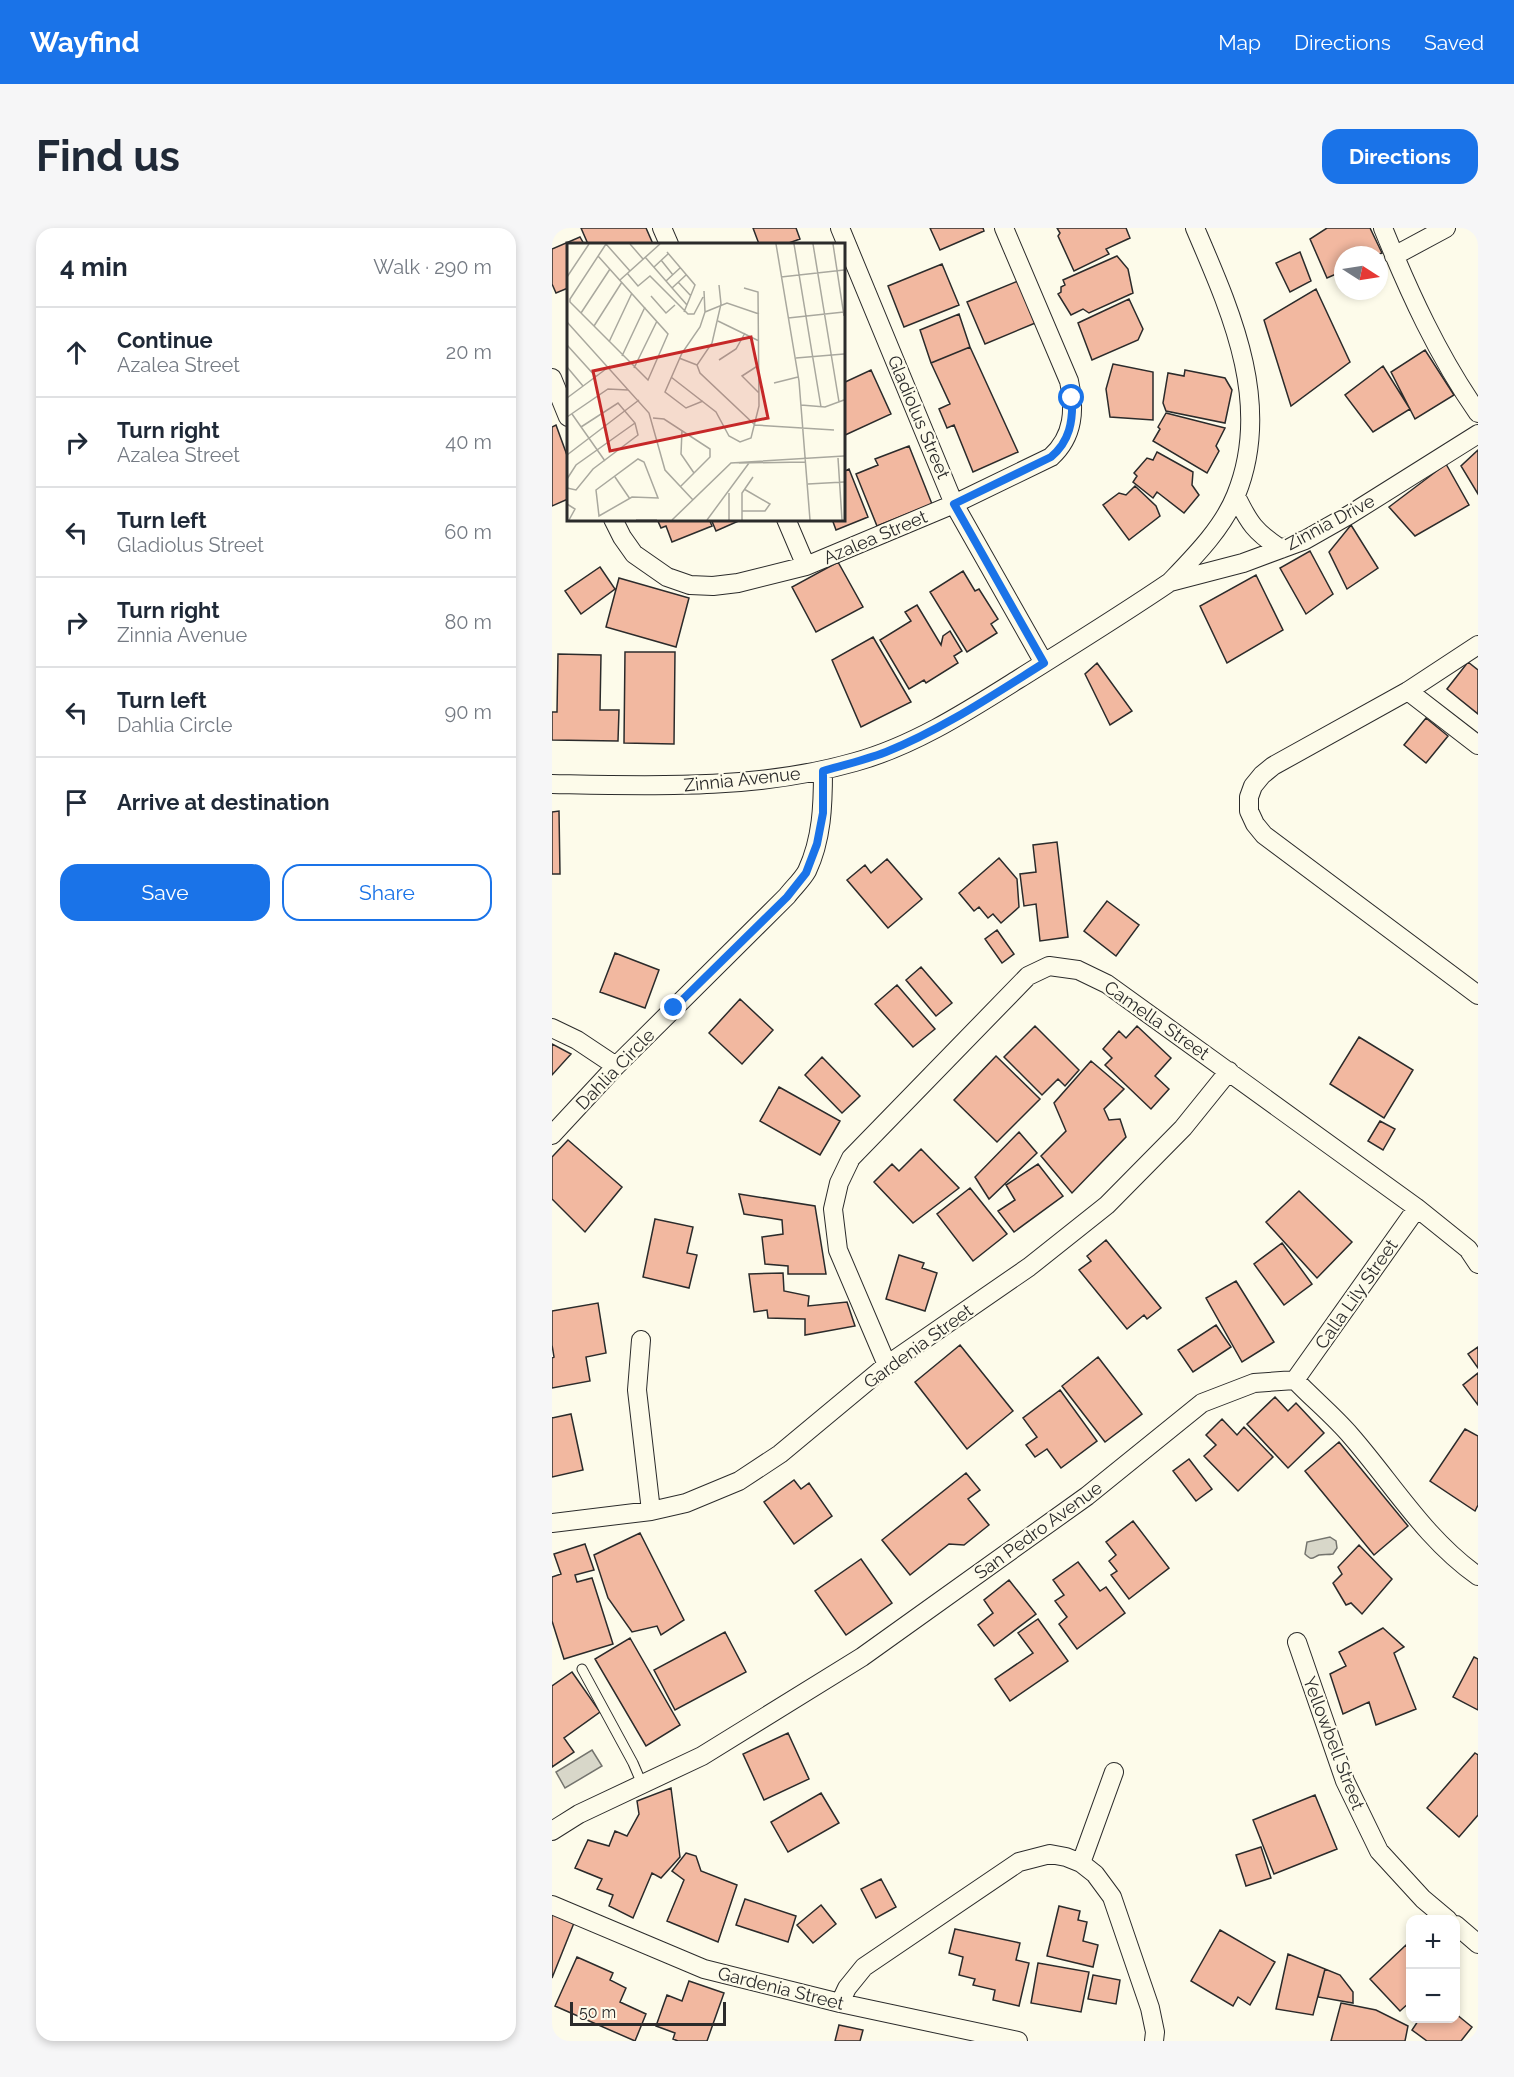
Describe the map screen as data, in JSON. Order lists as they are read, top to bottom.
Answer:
{
  "streets": {
    "street": [
      "Gladiolus Street",
      "Zinnia Drive",
      "Azalea Street",
      "Zinnia Avenue",
      "Camella Street",
      "Dahlia Circle",
      "Calla Lily Street",
      "Gardenia Street",
      "San Pedro Avenue",
      "Yellowbell Street"
    ]
  },
  "crossings": [
    ["Gladiolus Street", "Azalea Street"],
    ["Gladiolus Street", "Zinnia Avenue"],
    ["Zinnia Drive", "Zinnia Avenue"],
    ["Zinnia Avenue", "Dahlia Circle"],
    ["Camella Street", "Calla Lily Street"],
    ["Camella Street", "Gardenia Street"],
    ["Calla Lily Street", "San Pedro Avenue"]
  ],
  "scale_bar": "50 m",
  "north": "right",
  "page": {
    "header": "Wayfind",
    "nav": ["Map", "Directions", "Saved"],
    "buttons": [
      "Directions",
      ["Save", "Share"]
    ],
    "title": "Find us",
    "heading": ["4 min", "Walk · 290 m"],
    "list": [
      ["Continue", "Azalea Street", "20 m"],
      ["Turn right", "Azalea Street", "40 m"],
      ["Turn left", "Gladiolus Street", "60 m"],
      ["Turn right", "Zinnia Avenue", "80 m"],
      ["Turn left", "Dahlia Circle", "90 m"],
      "Arrive at destination"
    ],
    "map_buttons": ["+", "−"],
    "scale": "50 m"
  }
}
